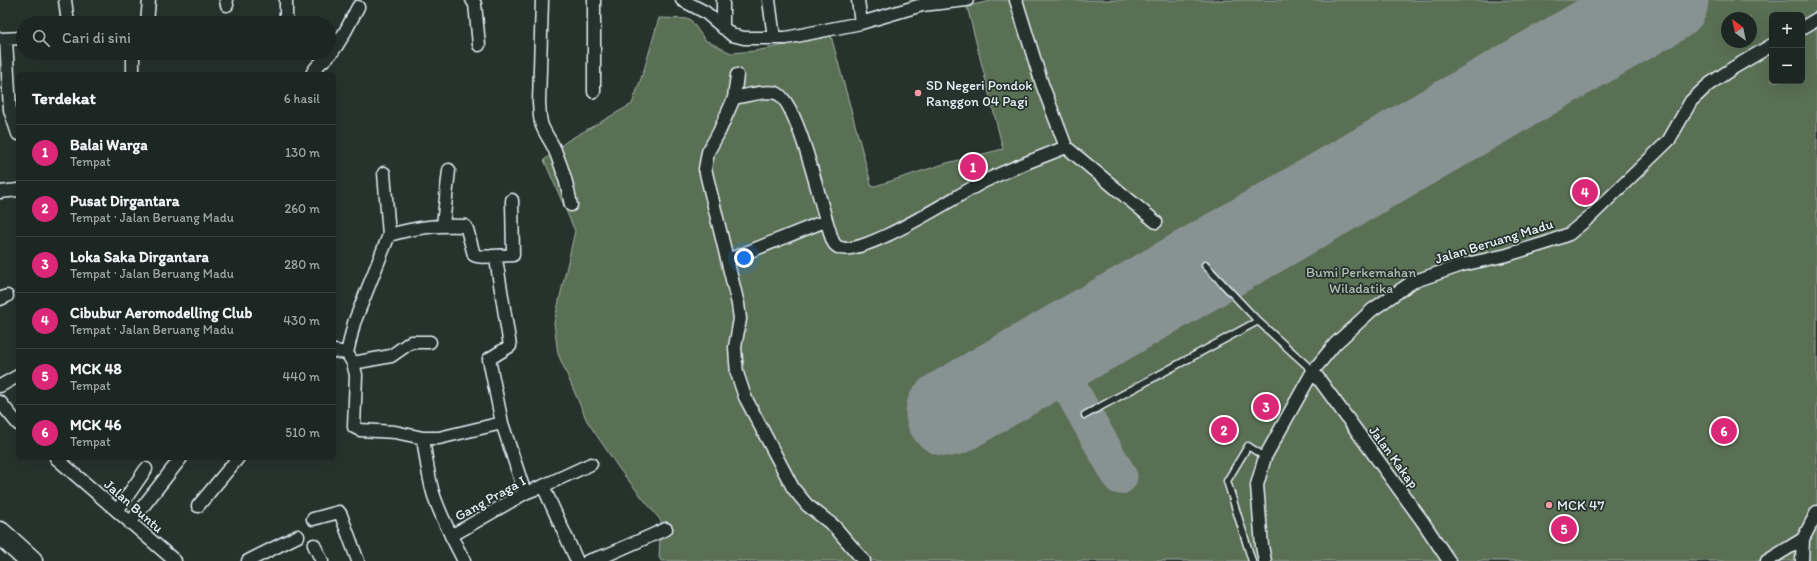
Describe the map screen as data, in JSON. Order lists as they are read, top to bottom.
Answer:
{
  "streets": {
    "street": [
      "Jalan Beruang Madu",
      "Jalan Kakap",
      "Gang Praga I",
      "Jalan Buntu"
    ]
  },
  "crossings": [
    ["Jalan Beruang Madu", "Jalan Kakap"]
  ],
  "parks": ["Bumi Perkemahan Wiladatika"],
  "places": ["SD Negeri Pondok Ranggon 04 Pagi", "MCK 47"],
  "north": "top left",
  "page": {
    "map_buttons": ["+", "−"],
    "search": "Cari di sini",
    "heading": ["Terdekat", "6 hasil"],
    "list": [
      {
        "mark": "1",
        "name": "Balai Warga",
        "note": "Tempat",
        "value": "130 m"
      },
      {
        "mark": "2",
        "name": "Pusat Dirgantara",
        "note": "Tempat · Jalan Beruang Madu",
        "value": "260 m"
      },
      {
        "mark": "3",
        "name": "Loka Saka Dirgantara",
        "note": "Tempat · Jalan Beruang Madu",
        "value": "280 m"
      },
      {
        "mark": "4",
        "name": "Cibubur Aeromodelling Club",
        "note": "Tempat · Jalan Beruang Madu",
        "value": "430 m"
      },
      {
        "mark": "5",
        "name": "MCK 48",
        "note": "Tempat",
        "value": "440 m"
      },
      {
        "mark": "6",
        "name": "MCK 46",
        "note": "Tempat",
        "value": "510 m"
      }
    ],
    "pins": [
      "1",
      "4",
      "3",
      "2",
      "6",
      "5"
    ]
  }
}
